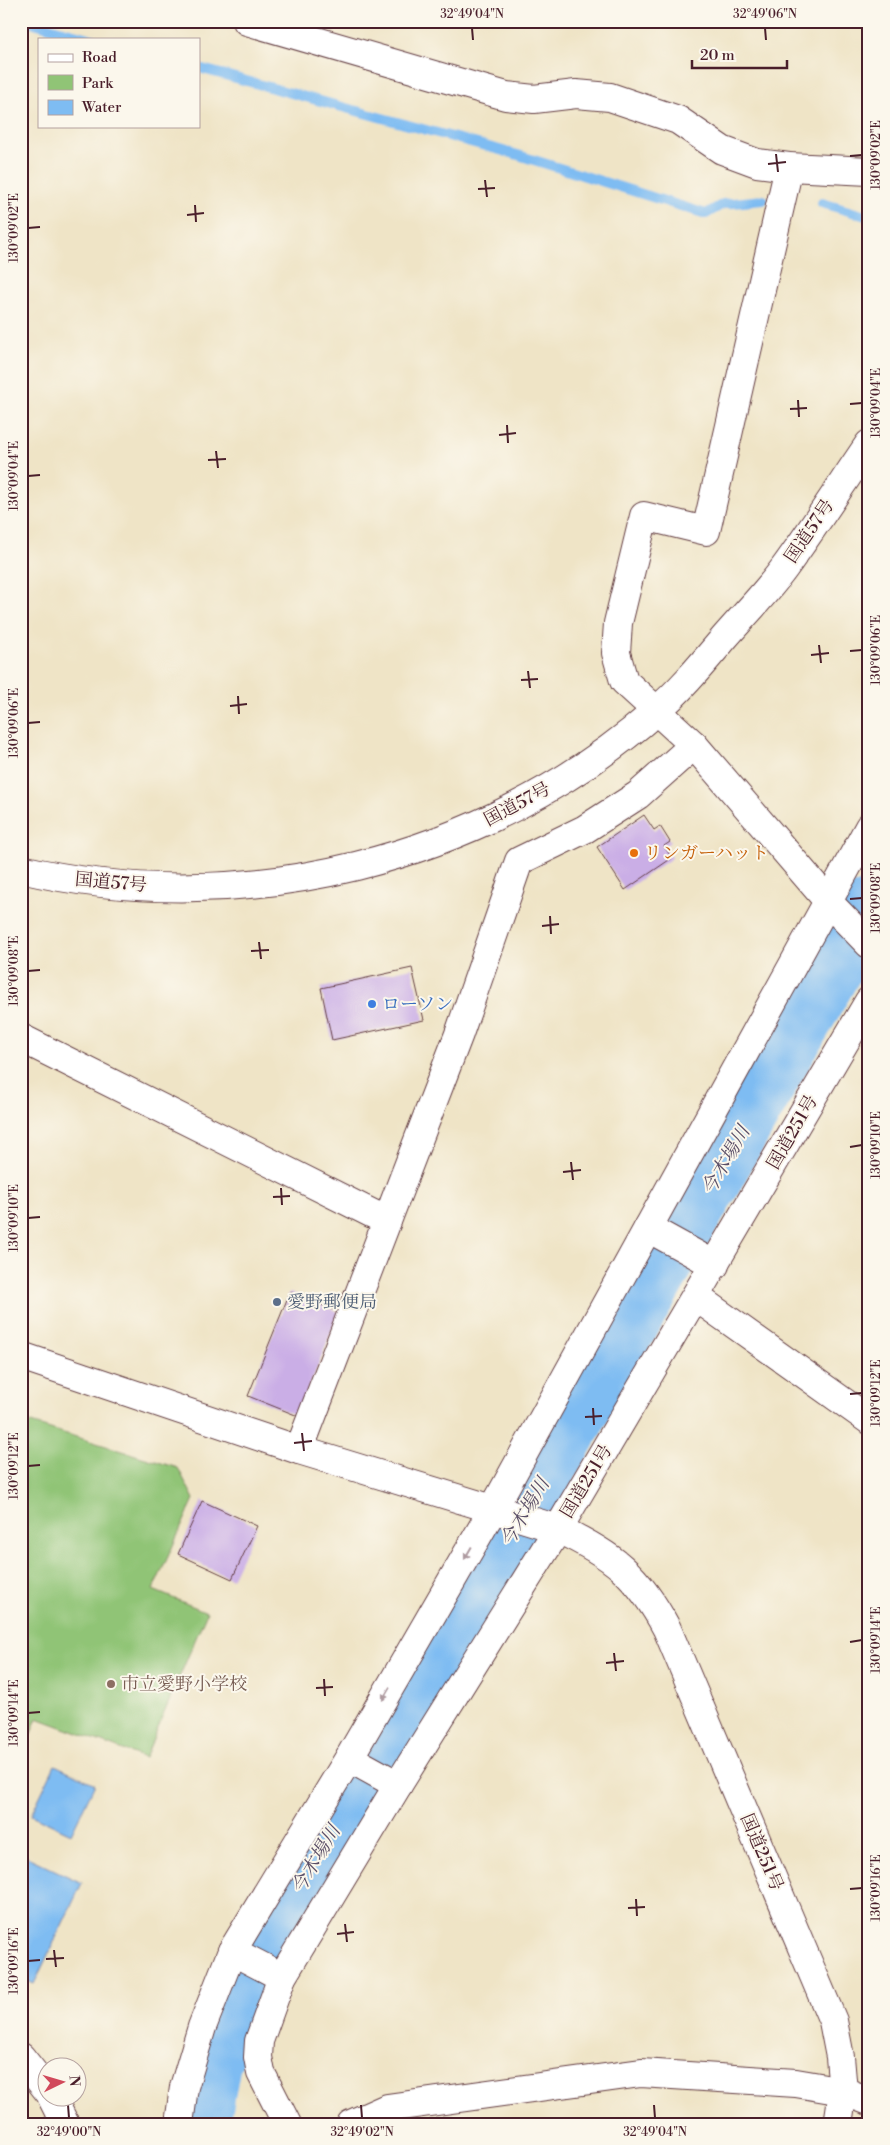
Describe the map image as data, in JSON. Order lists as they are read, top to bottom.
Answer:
{
  "streets": {
    "main road": ["国道57号", "国道251号"]
  },
  "water": ["今木場川"],
  "places": [
    "リンガーハット",
    "ローソン",
    "愛野郵便局",
    "市立愛野小学校"
  ],
  "legend": ["Road", "Park", "Water"],
  "scale_bar": "20 m",
  "north": "right",
  "coordinates": [
    "32°49'04\"N",
    "32°49'06\"N",
    "130°09'02\"E",
    "130°09'04\"E",
    "130°09'06\"E",
    "130°09'08\"E",
    "130°09'10\"E",
    "130°09'12\"E",
    "130°09'14\"E",
    "130°09'16\"E",
    "32°49'00\"N",
    "32°49'02\"N"
  ]
}
